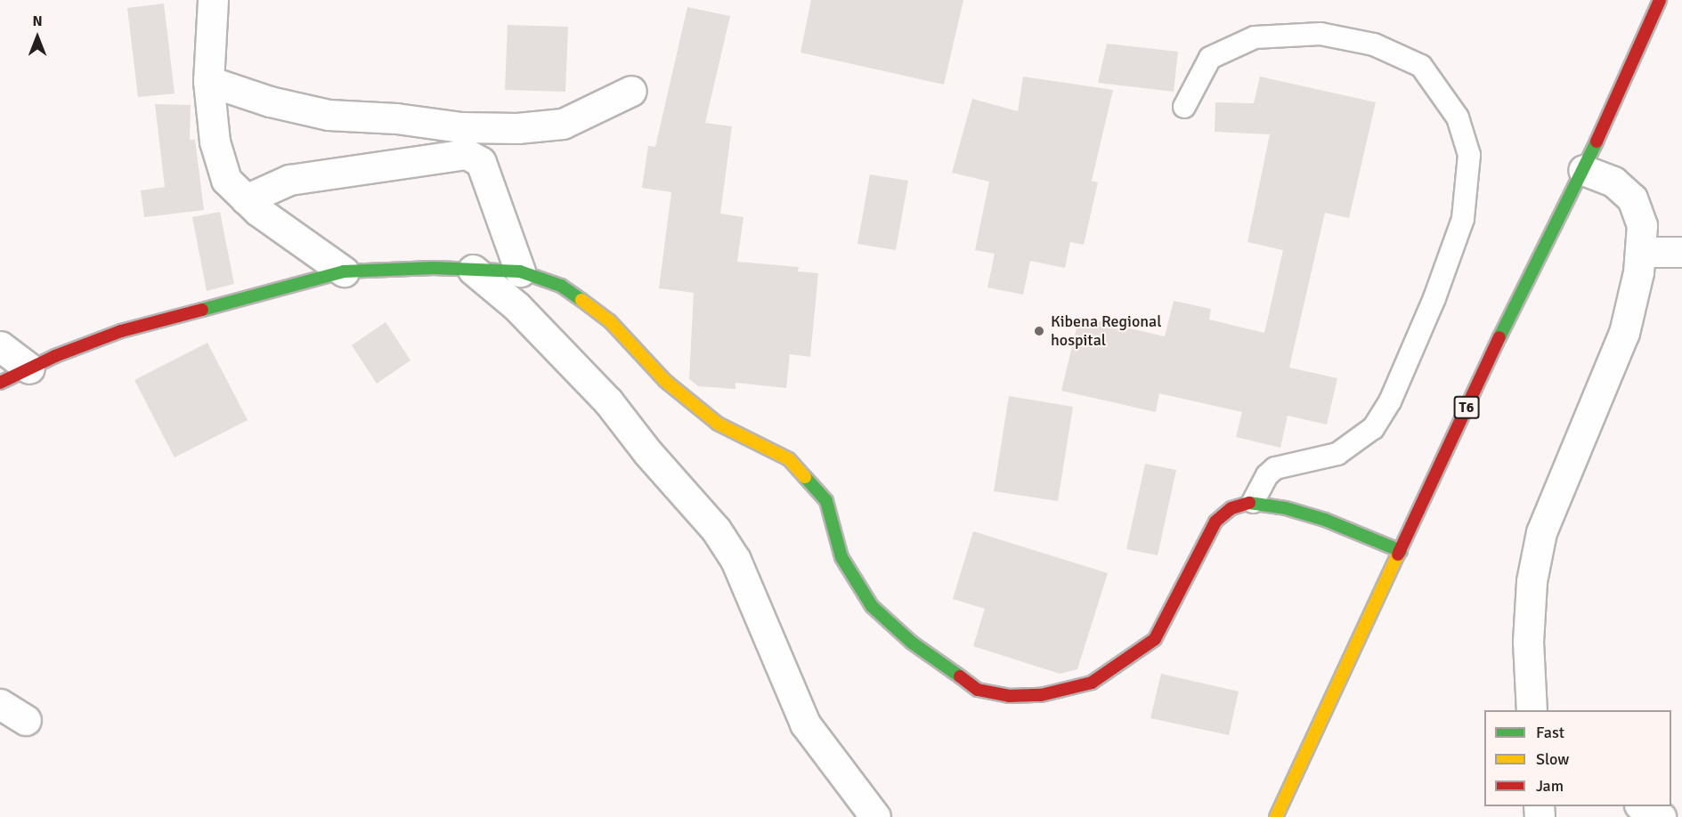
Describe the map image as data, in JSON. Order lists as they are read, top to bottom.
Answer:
{
  "streets": {
    "main road": ["T6"]
  },
  "places": ["Kibena Regional hospital"],
  "legend": ["Fast", "Slow", "Jam"],
  "north": "top"
}
